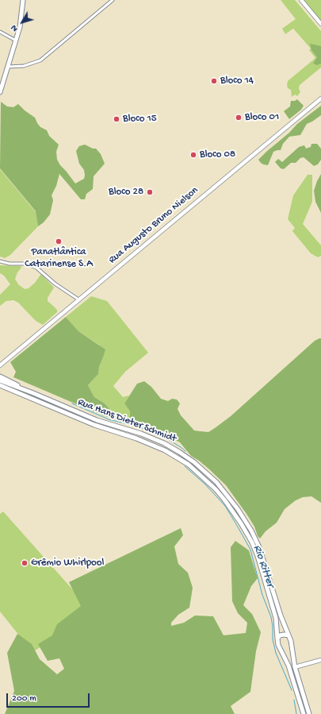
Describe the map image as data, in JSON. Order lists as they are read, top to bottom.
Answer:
{
  "streets": {
    "main road": ["Rua Augusto Bruno Nielson", "Rua Hans Dieter Schmidt"]
  },
  "water": ["Rio Ritter"],
  "places": [
    "Bloco 14",
    "Bloco 01",
    "Bloco 15",
    "Bloco 08",
    "Bloco 28",
    "Panatlântica Catarinense S.A",
    "Grêmio Whirlpool"
  ],
  "scale_bar": "200 m",
  "north": "bottom left"
}
